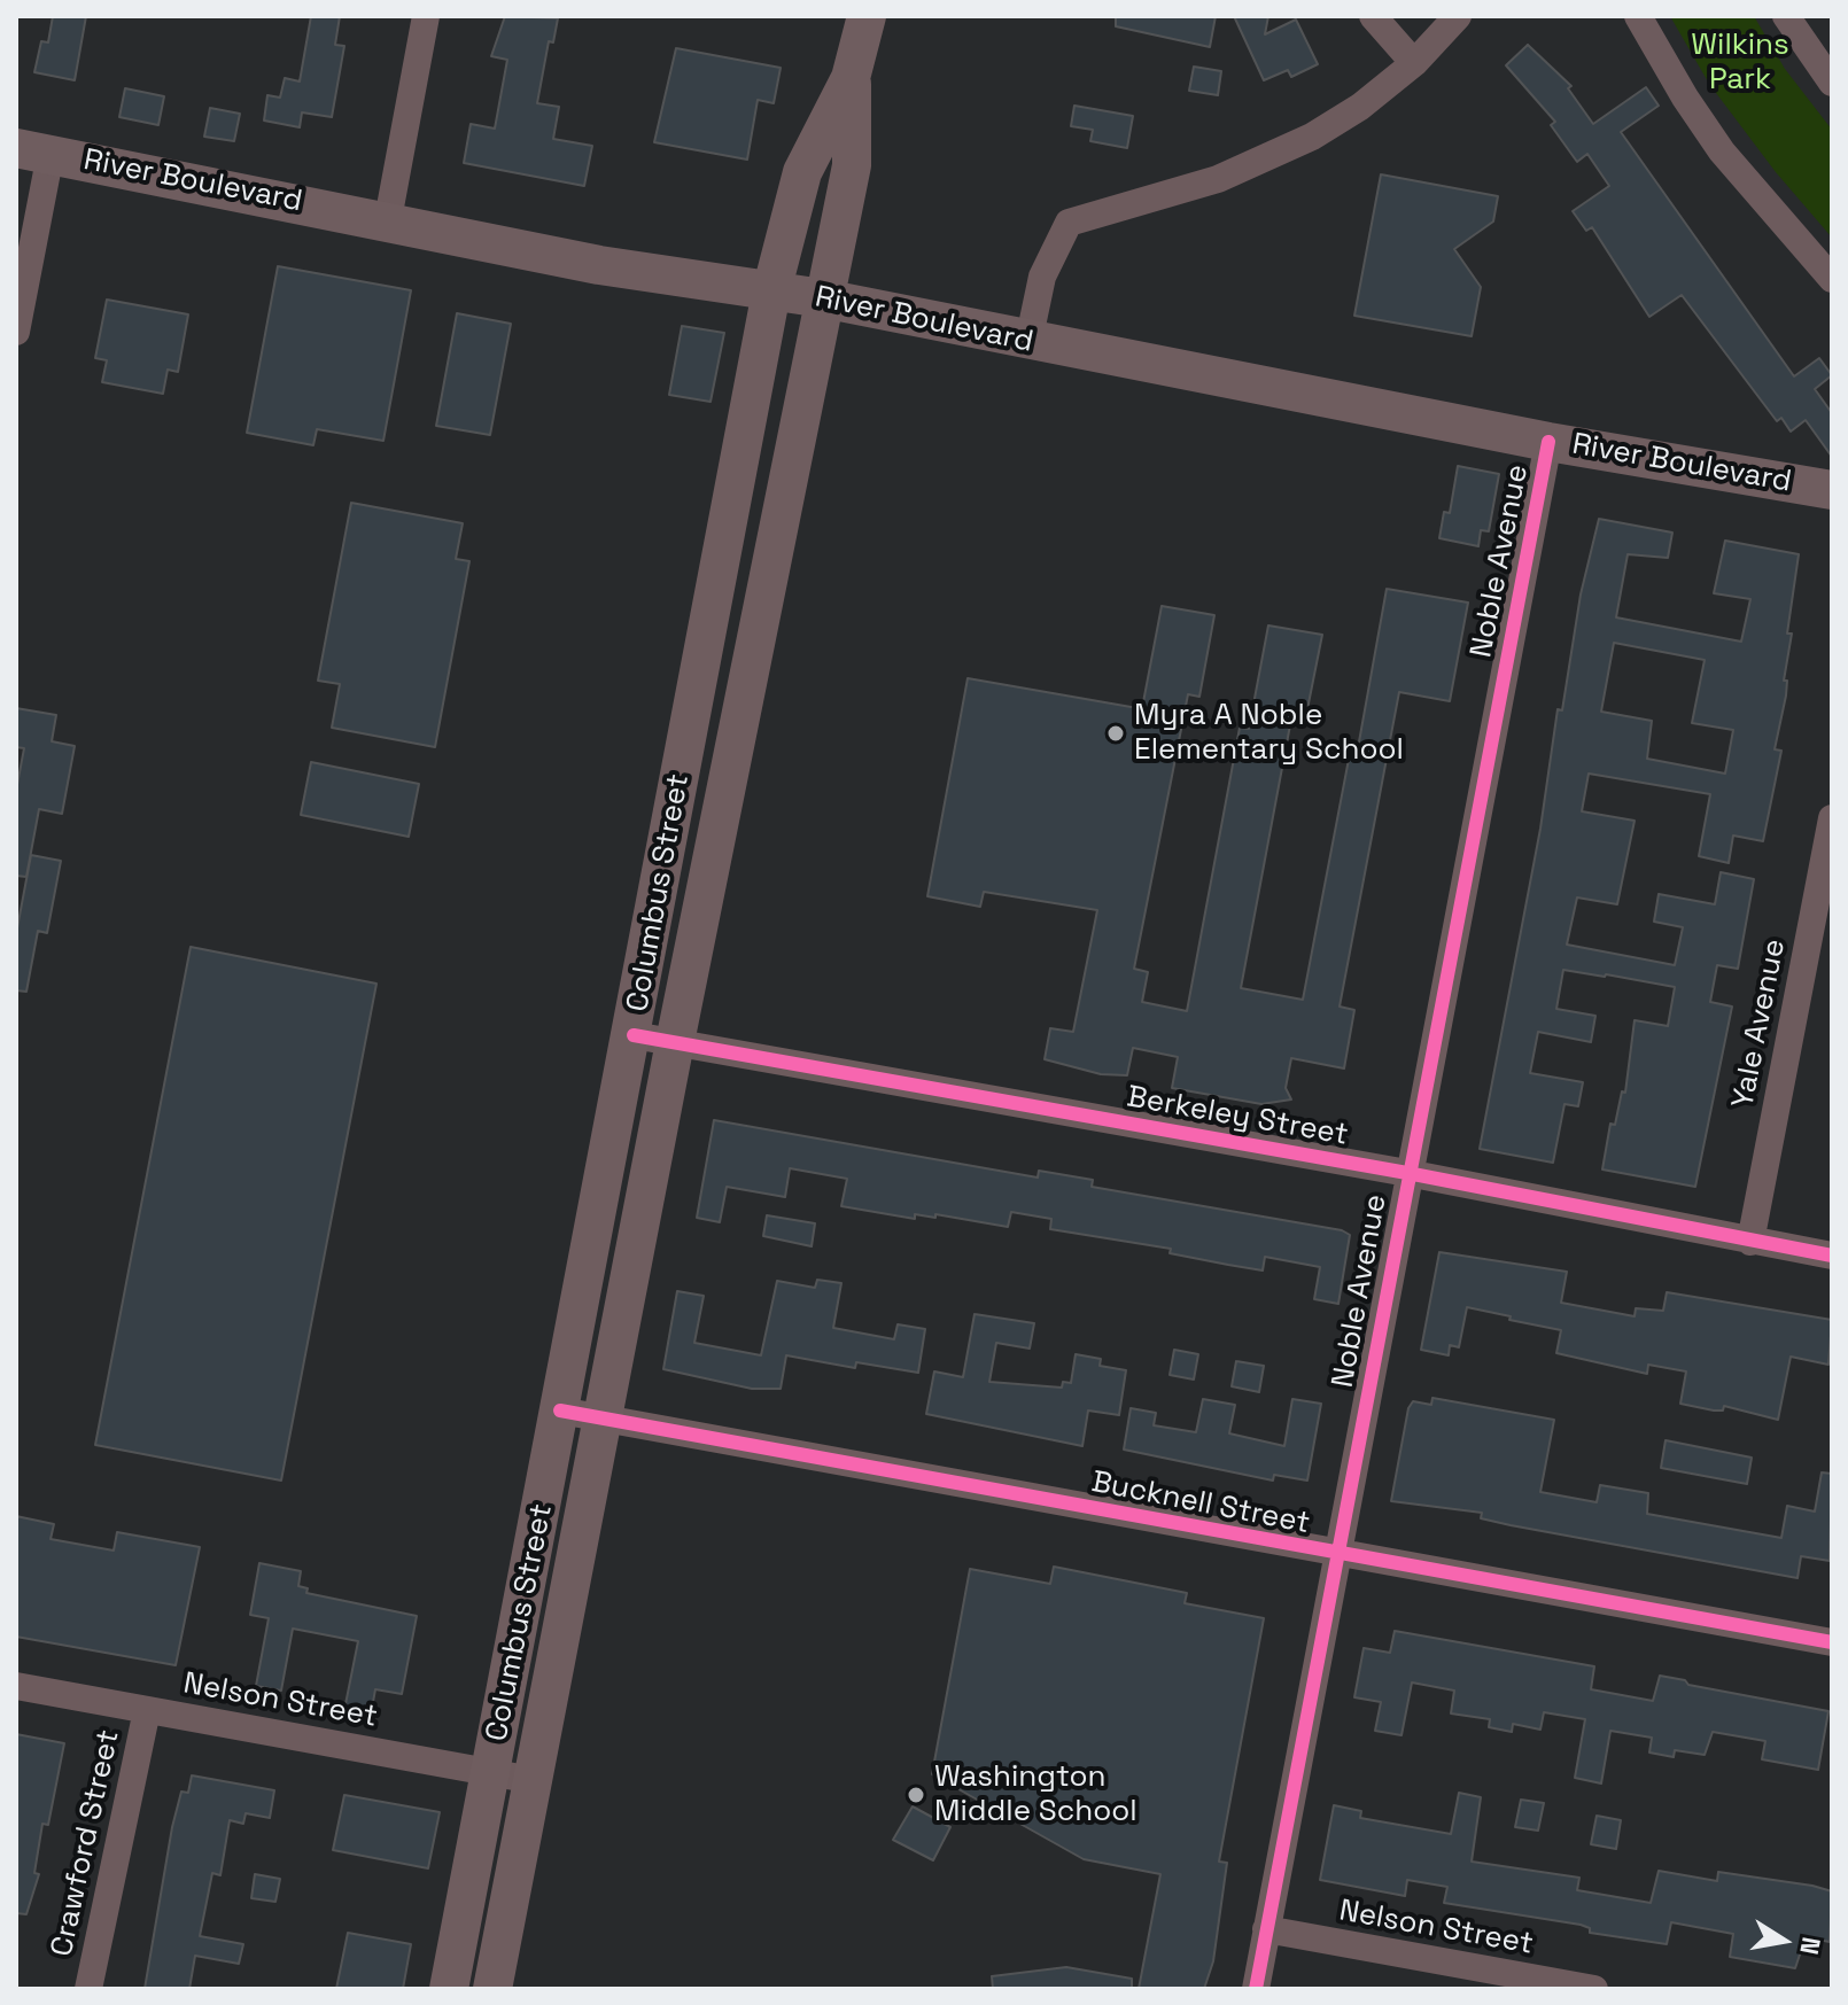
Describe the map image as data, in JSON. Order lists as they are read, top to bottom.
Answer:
{
  "streets": {
    "main road": ["River Boulevard", "Columbus Street"],
    "street": [
      "Noble Avenue",
      "Yale Avenue",
      "Berkeley Street",
      "Bucknell Street",
      "Nelson Street",
      "Crawford Street"
    ]
  },
  "crossings": [
    ["River Boulevard", "Noble Avenue"],
    ["River Boulevard", "Columbus Street"],
    ["Noble Avenue", "Berkeley Street"],
    ["Noble Avenue", "Bucknell Street"],
    ["Noble Avenue", "Nelson Street"],
    ["Columbus Street", "Berkeley Street"],
    ["Columbus Street", "Bucknell Street"],
    ["Columbus Street", "Nelson Street"],
    ["Yale Avenue", "Berkeley Street"],
    ["Nelson Street", "Crawford Street"]
  ],
  "parks": ["Wilkins Park"],
  "places": ["Myra A Noble Elementary School", "Washington Middle School"],
  "north": "right"
}
